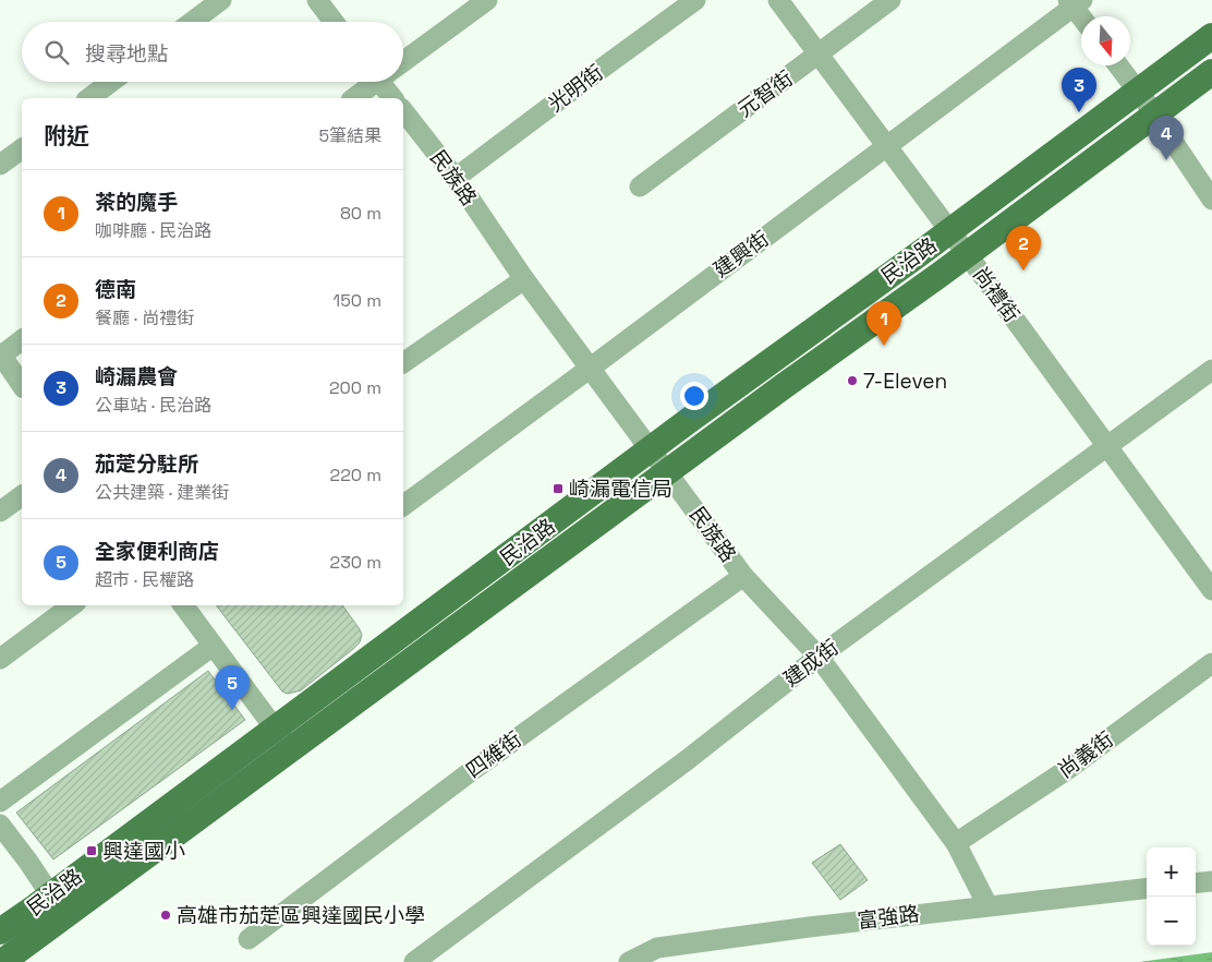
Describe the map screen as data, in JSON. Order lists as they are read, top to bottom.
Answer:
{
  "streets": {
    "main road": ["民治路"],
    "street": [
      "光明街",
      "元智街",
      "民族路",
      "建興街",
      "尚禮街",
      "建成街",
      "四維街",
      "尚義街",
      "富強路"
    ]
  },
  "crossings": [
    ["光明街", "民族路"],
    ["元智街", "尚禮街"],
    ["民族路", "建興街"],
    ["民族路", "民治路"],
    ["民族路", "建成街"],
    ["民族路", "四維街"],
    ["民族路", "尚義街"],
    ["民族路", "富強路"],
    ["建興街", "尚禮街"],
    ["民治路", "尚禮街"],
    ["尚禮街", "建成街"]
  ],
  "places": {
    "other": ["7-Eleven", "高雄市茄萣區興達國民小學"],
    "transit": ["崎漏電信局", "興達國小"]
  },
  "north": "bottom",
  "page": {
    "search": "搜尋地點",
    "pins": [
      "3",
      "4",
      "2",
      "1",
      "5"
    ],
    "heading": ["附近", "5筆結果"],
    "list": [
      {
        "mark": "1",
        "name": "茶的魔手",
        "note": "咖啡廳 · 民治路",
        "value": "80 m"
      },
      {
        "mark": "2",
        "name": "德南",
        "note": "餐廳 · 尚禮街",
        "value": "150 m"
      },
      {
        "mark": "3",
        "name": "崎漏農會",
        "note": "公車站 · 民治路",
        "value": "200 m"
      },
      {
        "mark": "4",
        "name": "茄萣分駐所",
        "note": "公共建築 · 建業街",
        "value": "220 m"
      },
      {
        "mark": "5",
        "name": "全家便利商店",
        "note": "超市 · 民權路",
        "value": "230 m"
      }
    ],
    "map_buttons": ["+", "−"]
  }
}
